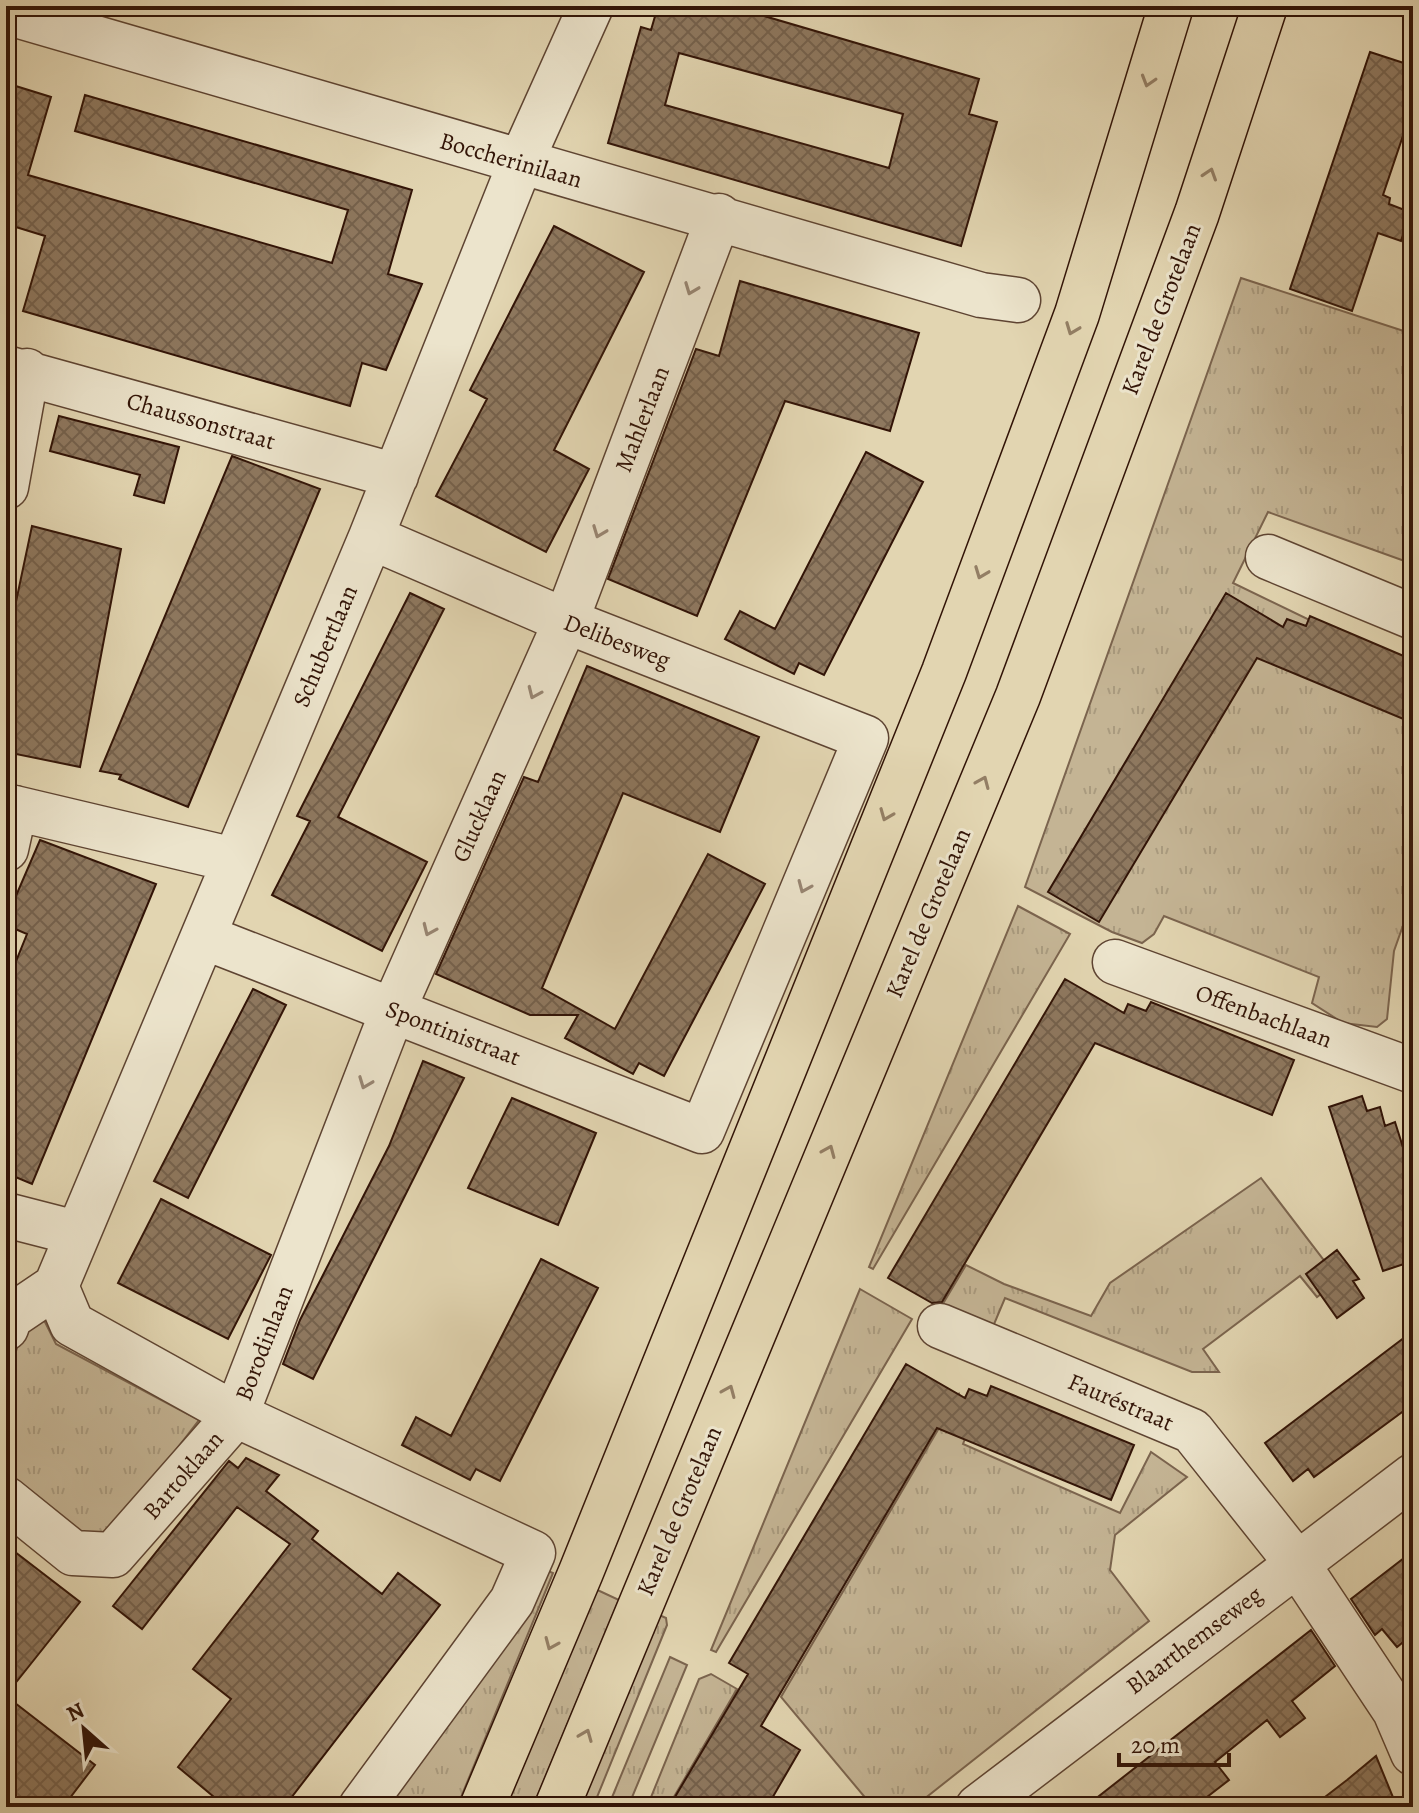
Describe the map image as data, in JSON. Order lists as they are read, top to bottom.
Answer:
{
  "streets": {
    "main road": ["Karel de Grotelaan"],
    "street": [
      "Boccherinilaan",
      "Mahlerlaan",
      "Chaussonstraat",
      "Delibesweg",
      "Schubertlaan",
      "Glucklaan",
      "Offenbachlaan",
      "Spontinistraat",
      "Borodinlaan",
      "Fauréstraat",
      "Bartoklaan",
      "Blaarthemseweg"
    ]
  },
  "crossings": [
    ["Boccherinilaan", "Mahlerlaan"],
    ["Boccherinilaan", "Schubertlaan"],
    ["Mahlerlaan", "Delibesweg"],
    ["Mahlerlaan", "Glucklaan"],
    ["Chaussonstraat", "Schubertlaan"],
    ["Delibesweg", "Schubertlaan"],
    ["Delibesweg", "Glucklaan"],
    ["Delibesweg", "Spontinistraat"],
    ["Schubertlaan", "Spontinistraat"],
    ["Schubertlaan", "Bartoklaan"],
    ["Glucklaan", "Spontinistraat"],
    ["Glucklaan", "Borodinlaan"],
    ["Spontinistraat", "Borodinlaan"],
    ["Borodinlaan", "Bartoklaan"],
    ["Fauréstraat", "Blaarthemseweg"]
  ],
  "one_way": ["Mahlerlaan", "Glucklaan", "Borodinlaan"],
  "scale_bar": "20 m",
  "north": "top left"
}
